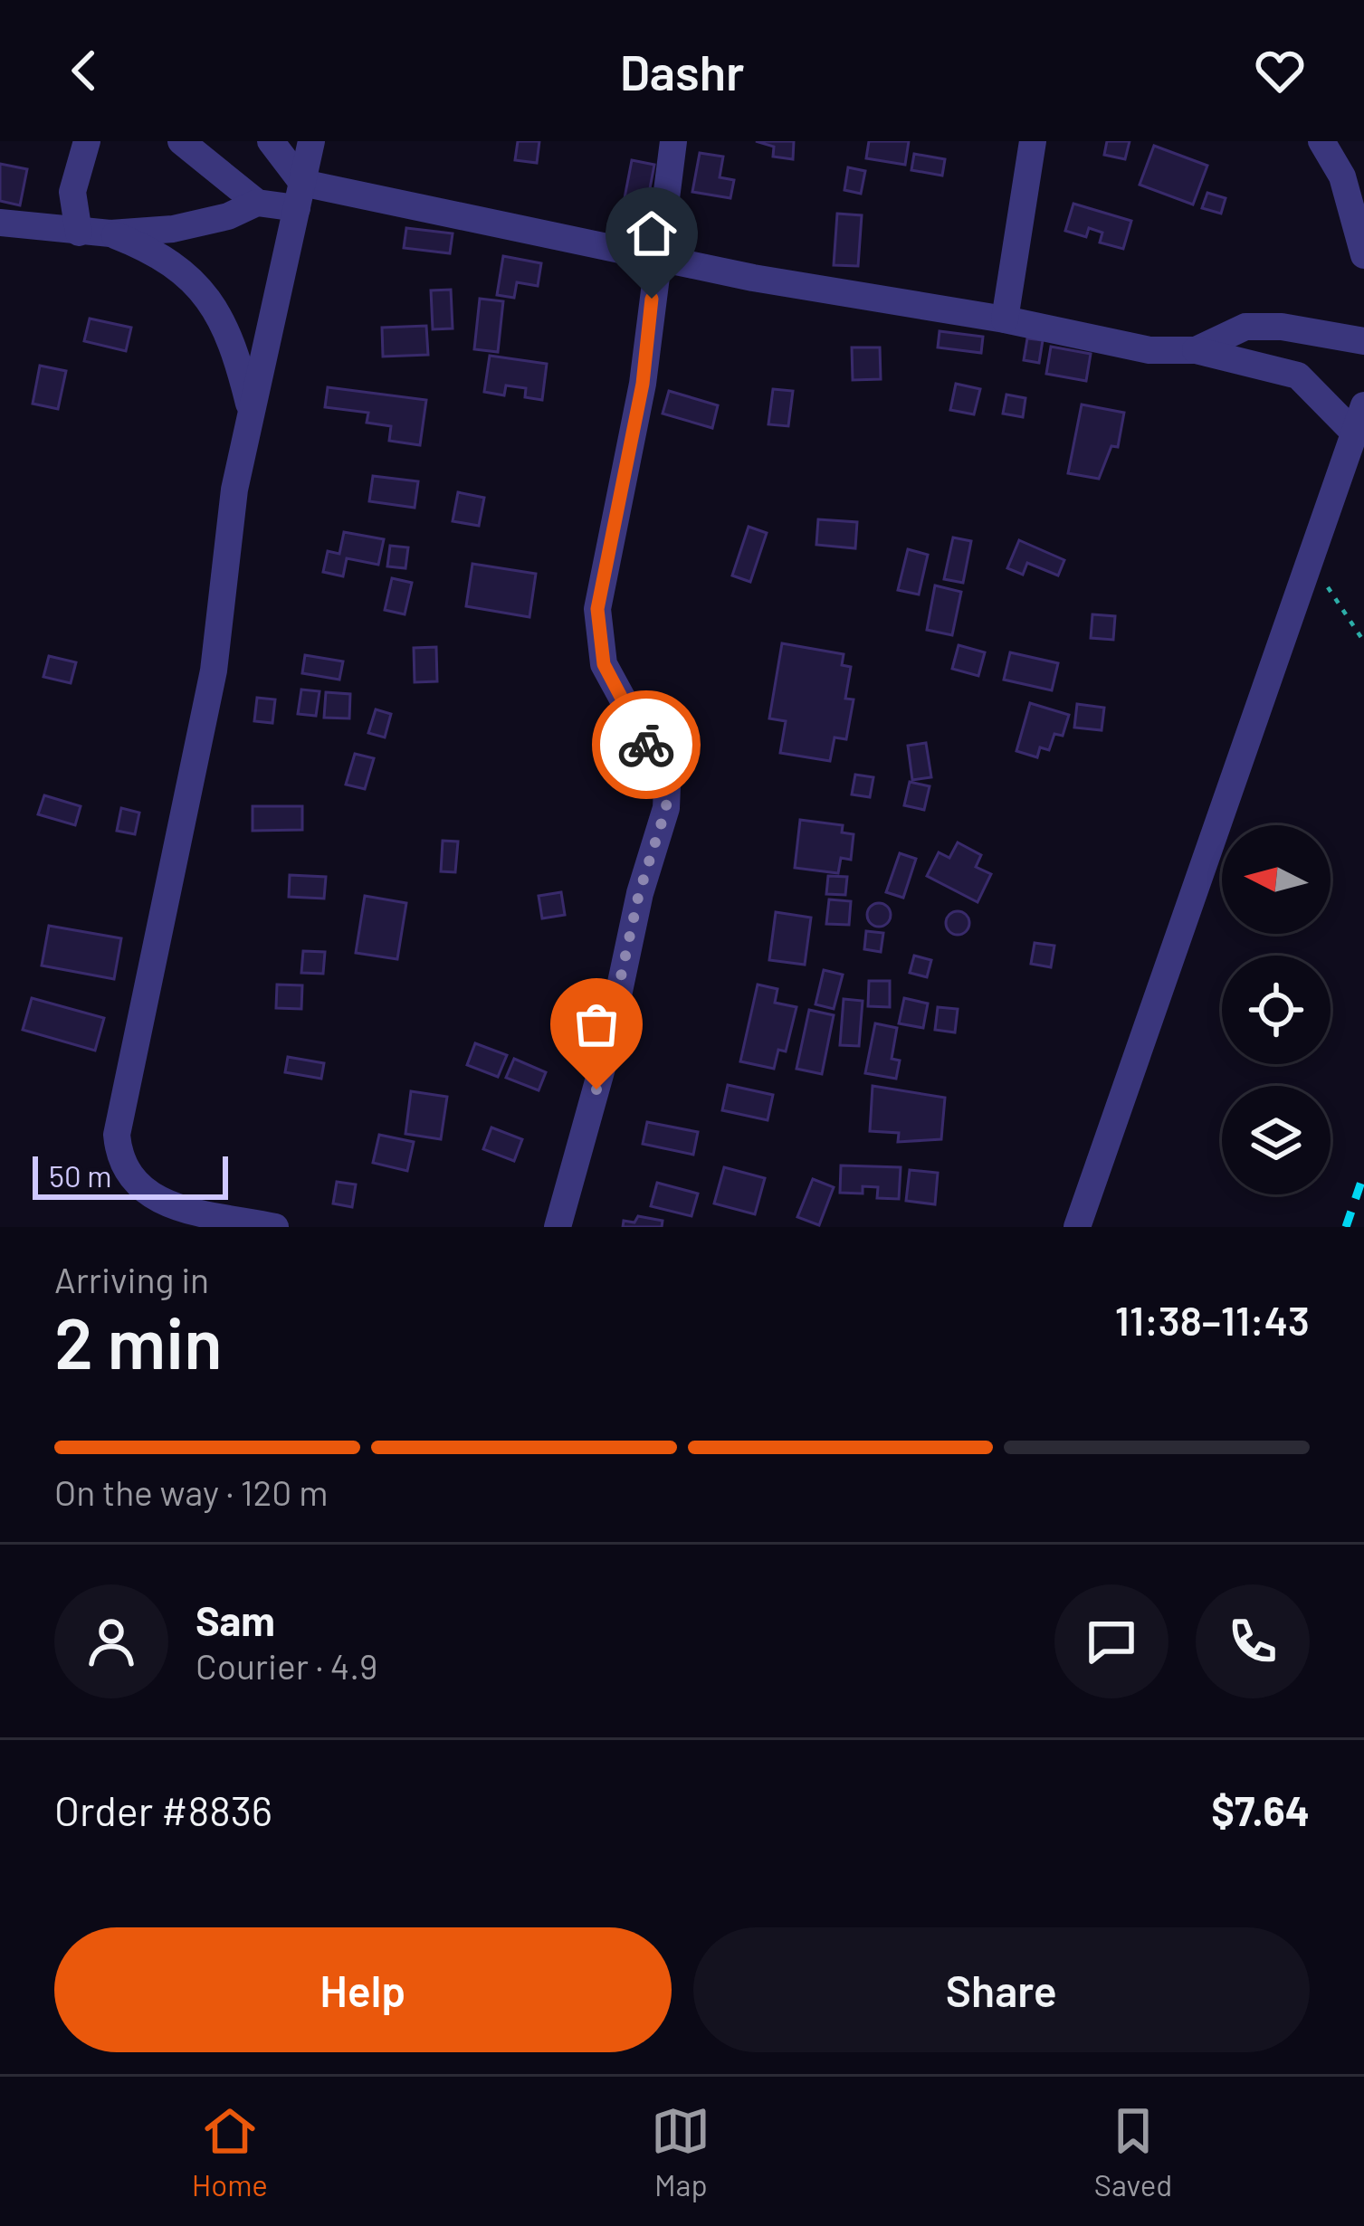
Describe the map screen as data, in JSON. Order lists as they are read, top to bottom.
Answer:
{
  "scale_bar": "50 m",
  "north": "left",
  "page": {
    "header": "Dashr",
    "scale": "50 m",
    "heading": ["2 min", "Arriving in", "11:38–11:43"],
    "panel": [
      "Sam",
      "Courier · 4.9",
      "Order #8836",
      "$7.64"
    ],
    "bar": "On the way · 120 m",
    "buttons": ["Help", "Share"],
    "tabs": ["Home", "Map", "Saved"]
  }
}
